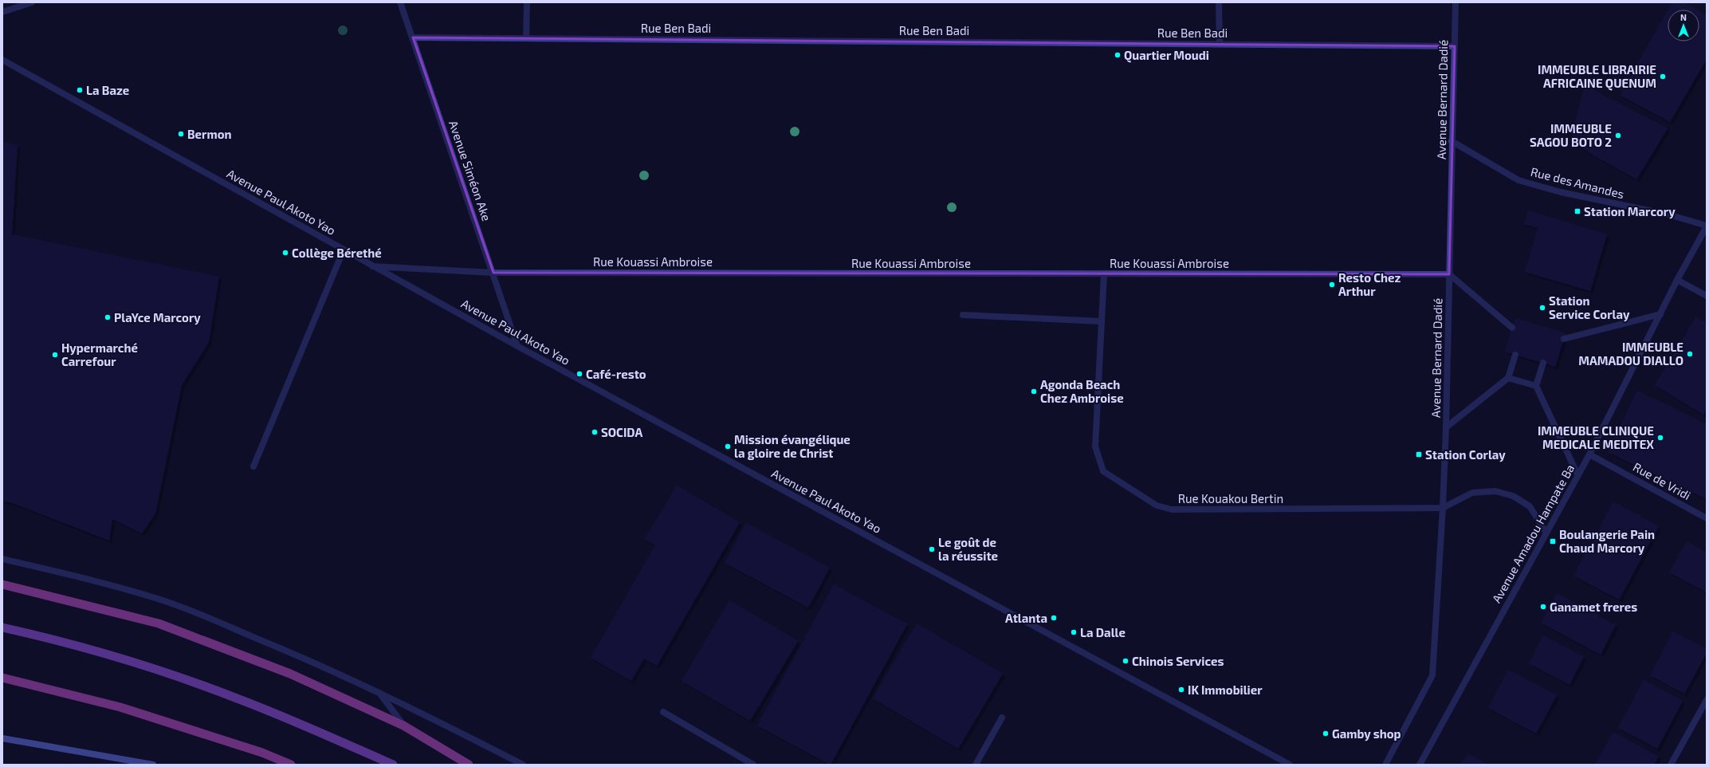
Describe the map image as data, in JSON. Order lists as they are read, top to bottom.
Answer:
{
  "streets": {
    "street": [
      "Rue Ben Badi",
      "Avenue Bernard Dadié",
      "Avenue Siméon Ake",
      "Rue des Amandes",
      "Avenue Paul Akoto Yao",
      "Rue Kouassi Ambroise",
      "Rue de Vridi",
      "Rue Kouakou Bertin",
      "Avenue Amadou Hampate Ba"
    ]
  },
  "crossings": [
    ["Rue Ben Badi", "Avenue Bernard Dadié"],
    ["Rue Ben Badi", "Avenue Siméon Ake"],
    ["Avenue Bernard Dadié", "Rue des Amandes"],
    ["Avenue Bernard Dadié", "Rue Kouassi Ambroise"],
    ["Avenue Bernard Dadié", "Rue Kouakou Bertin"],
    ["Avenue Siméon Ake", "Avenue Paul Akoto Yao"],
    ["Avenue Siméon Ake", "Rue Kouassi Ambroise"],
    ["Rue des Amandes", "Avenue Amadou Hampate Ba"],
    ["Avenue Paul Akoto Yao", "Rue Kouassi Ambroise"],
    ["Rue Kouassi Ambroise", "Rue Kouakou Bertin"],
    ["Rue de Vridi", "Avenue Amadou Hampate Ba"],
    ["Rue Kouakou Bertin", "Avenue Amadou Hampate Ba"]
  ],
  "places": {
    "other": [
      "Quartier Moudi",
      "IMMEUBLE LIBRAIRIE AFRICAINE QUENUM",
      "La Baze",
      "Bermon",
      "IMMEUBLE SAGOU BOTO 2",
      "Collège Bérethé",
      "Resto Chez Arthur",
      "Station Service Corlay",
      "PlaYce Marcory",
      "IMMEUBLE MAMADOU DIALLO",
      "Hypermarché Carrefour",
      "Café-resto",
      "Agonda Beach Chez Ambroise",
      "SOCIDA",
      "IMMEUBLE CLINIQUE MEDICALE MEDITEX",
      "Mission évangélique la gloire de Christ",
      "Le goût de la réussite",
      "Ganamet freres",
      "Atlanta",
      "La Dalle",
      "Chinois Services",
      "IK Immobilier",
      "Gamby shop"
    ],
    "transit": ["Station Marcory", "Station Corlay", "Boulangerie Pain Chaud Marcory"]
  },
  "north": "top"
}
